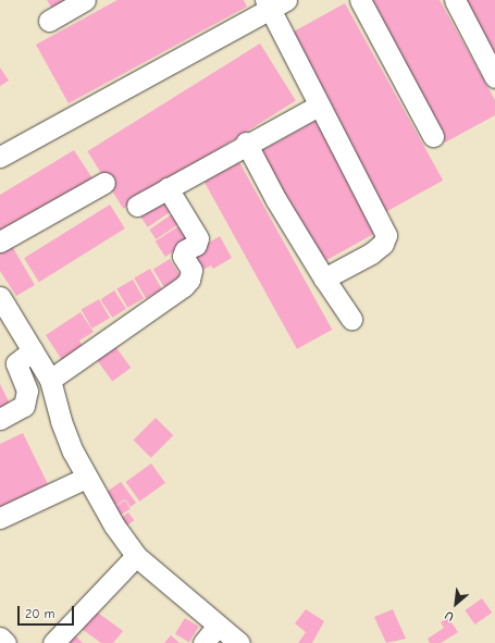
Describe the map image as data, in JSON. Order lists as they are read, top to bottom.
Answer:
{
  "scale_bar": "20 m",
  "north": "bottom left"
}
